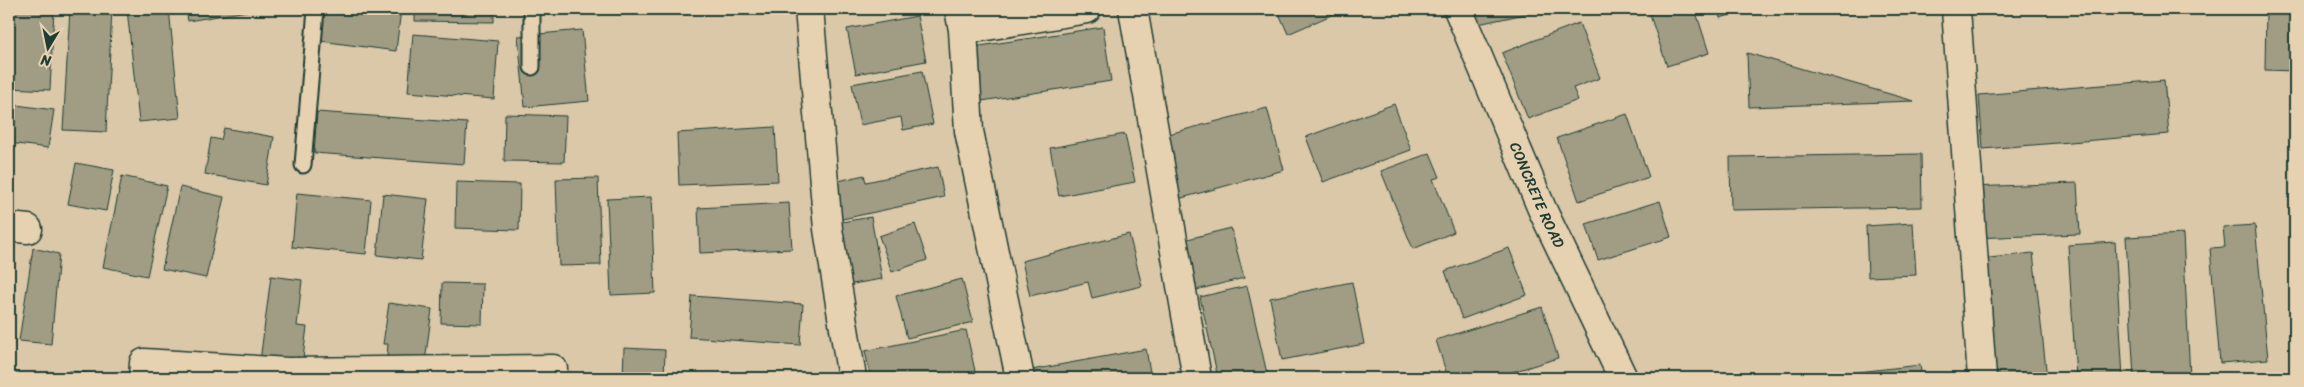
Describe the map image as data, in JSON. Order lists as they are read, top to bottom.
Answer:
{
  "streets": {
    "street": ["CONCRETE ROAD"]
  },
  "north": "bottom"
}
